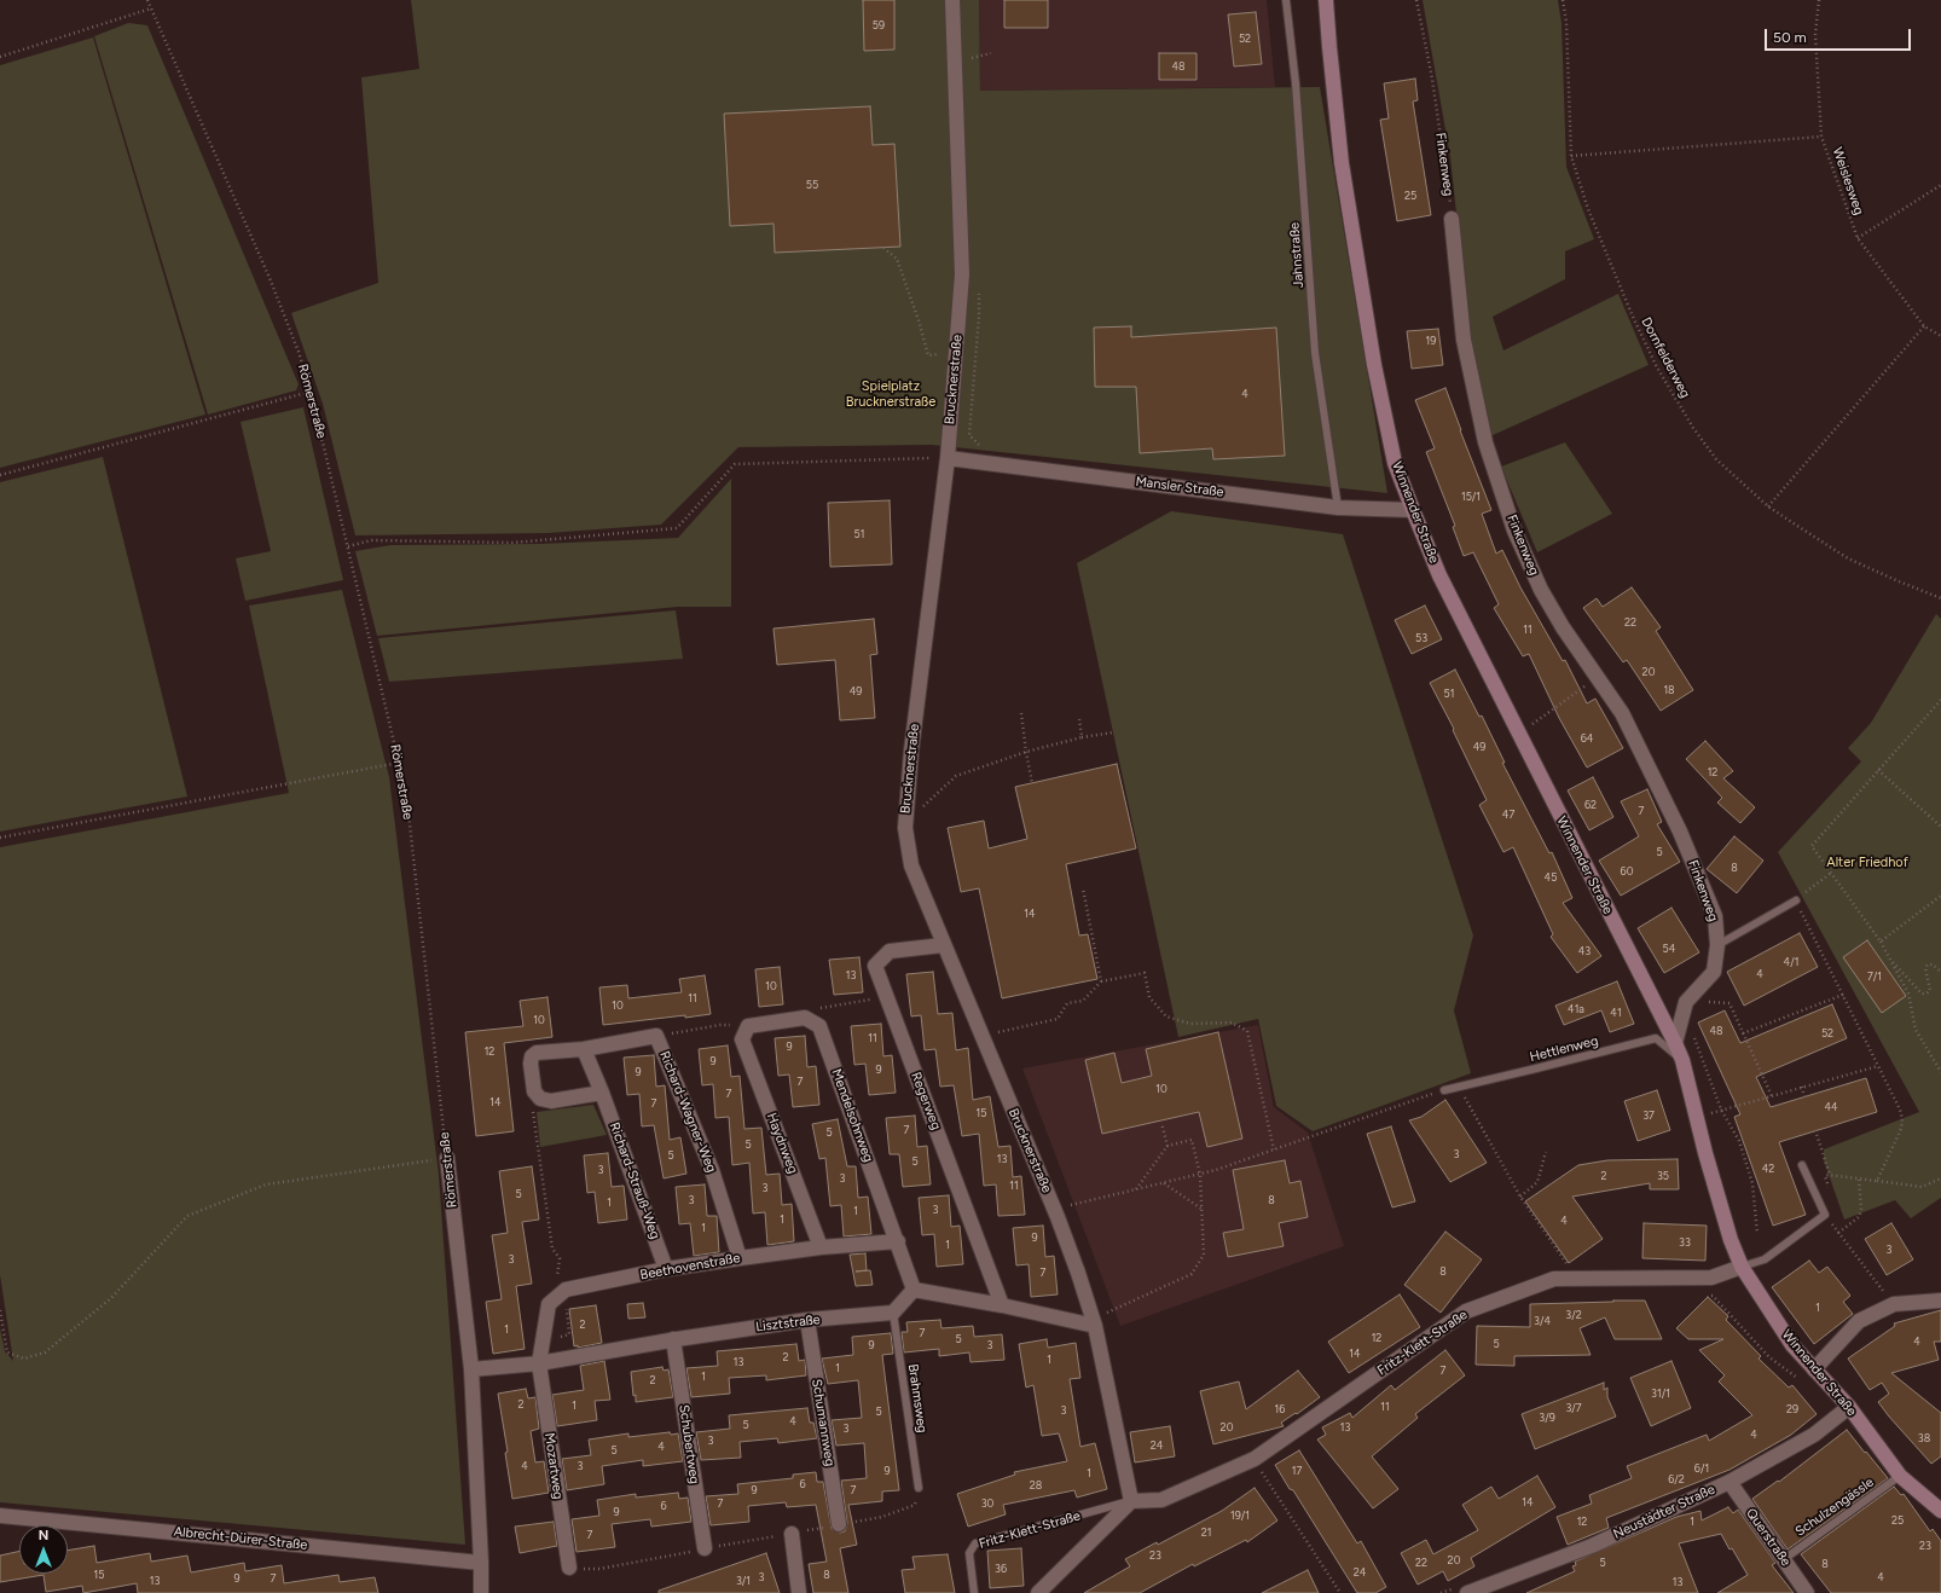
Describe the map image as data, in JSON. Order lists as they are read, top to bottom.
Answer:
{
  "streets": {
    "street": [
      "Finkenweg",
      "Brucknerstraße",
      "Römerstraße",
      "Mansler Straße",
      "Winnender Straße",
      "Regerweg",
      "Richard-Wagner-Weg",
      "Mendelsohnweg",
      "Haydnweg",
      "Richard-Strauß-Weg",
      "Beethovenstraße",
      "Lisztstraße",
      "Fritz-Klett-Straße",
      "Schumannweg",
      "Schubertweg",
      "Mozartweg",
      "Neustädter Straße",
      "Querstraße",
      "Albrecht-Dürer-Straße"
    ],
    "lane": [
      "Jahnstraße",
      "Hettlenweg",
      "Brahmsweg",
      "Schulzengässle"
    ],
    "path": ["Weislesweg", "Dornfelderweg"]
  },
  "crossings": [
    ["Finkenweg", "Winnender Straße"],
    ["Jahnstraße", "Mansler Straße"],
    ["Brucknerstraße", "Mansler Straße"],
    ["Brucknerstraße", "Regerweg"],
    ["Brucknerstraße", "Fritz-Klett-Straße"],
    ["Römerstraße", "Lisztstraße"],
    ["Römerstraße", "Albrecht-Dürer-Straße"],
    ["Mansler Straße", "Winnender Straße"],
    ["Winnender Straße", "Hettlenweg"],
    ["Winnender Straße", "Fritz-Klett-Straße"],
    ["Winnender Straße", "Schulzengässle"],
    ["Winnender Straße", "Neustädter Straße"],
    ["Richard-Wagner-Weg", "Richard-Strauß-Weg"],
    ["Richard-Wagner-Weg", "Beethovenstraße"],
    ["Mendelsohnweg", "Beethovenstraße"],
    ["Haydnweg", "Beethovenstraße"],
    ["Richard-Strauß-Weg", "Beethovenstraße"],
    ["Beethovenstraße", "Lisztstraße"],
    ["Beethovenstraße", "Mozartweg"],
    ["Lisztstraße", "Brahmsweg"],
    ["Lisztstraße", "Schumannweg"],
    ["Lisztstraße", "Schubertweg"],
    ["Lisztstraße", "Mozartweg"],
    ["Schulzengässle", "Querstraße"],
    ["Neustädter Straße", "Querstraße"]
  ],
  "parks": ["Spielplatz Brucknerstraße", "Alter Friedhof"],
  "house_numbers": [
    "59",
    "52",
    "48",
    "55",
    "25",
    "19",
    "4",
    "15/1",
    "51",
    "22",
    "11",
    "53",
    "20",
    "18",
    "49",
    "51",
    "64",
    "49",
    "12",
    "62",
    "7",
    "47",
    "5",
    "8",
    "60",
    "45",
    "14",
    "54",
    "43",
    "4/1",
    "4",
    "13",
    "7/1",
    "10",
    "11",
    "10",
    "41a",
    "41",
    "10",
    "48",
    "52",
    "11",
    "9",
    "12",
    "9",
    "9",
    "9",
    "7",
    "10",
    "7",
    "14",
    "7",
    "44",
    "15",
    "37",
    "7",
    "5",
    "5",
    "3",
    "5",
    "13",
    "5",
    "42",
    "3",
    "2",
    "35",
    "3",
    "11",
    "3",
    "5",
    "3",
    "8",
    "1",
    "3",
    "1",
    "1",
    "4",
    "1",
    "9",
    "33",
    "1",
    "3",
    "3",
    "8",
    "7",
    "1",
    "3/2",
    "3/4",
    "2",
    "1",
    "7",
    "12",
    "5",
    "4",
    "5",
    "9",
    "3",
    "14",
    "2",
    "1",
    "13",
    "1",
    "7",
    "1",
    "2",
    "31/1",
    "2",
    "1",
    "11",
    "3/7",
    "16",
    "29",
    "3",
    "5",
    "3/9",
    "4",
    "5",
    "20",
    "13",
    "3",
    "4",
    "38",
    "3",
    "24",
    "4",
    "5",
    "4",
    "3",
    "6/1",
    "9",
    "17",
    "1",
    "6/2",
    "6",
    "28",
    "9",
    "7",
    "14",
    "7",
    "30",
    "6",
    "9",
    "19/1",
    "25",
    "12",
    "1",
    "21",
    "7",
    "23",
    "23",
    "20",
    "22",
    "5",
    "8",
    "36",
    "24",
    "15",
    "8",
    "3",
    "4",
    "9",
    "7",
    "13",
    "3/1",
    "13"
  ],
  "scale_bar": "50 m",
  "north": "top"
}
